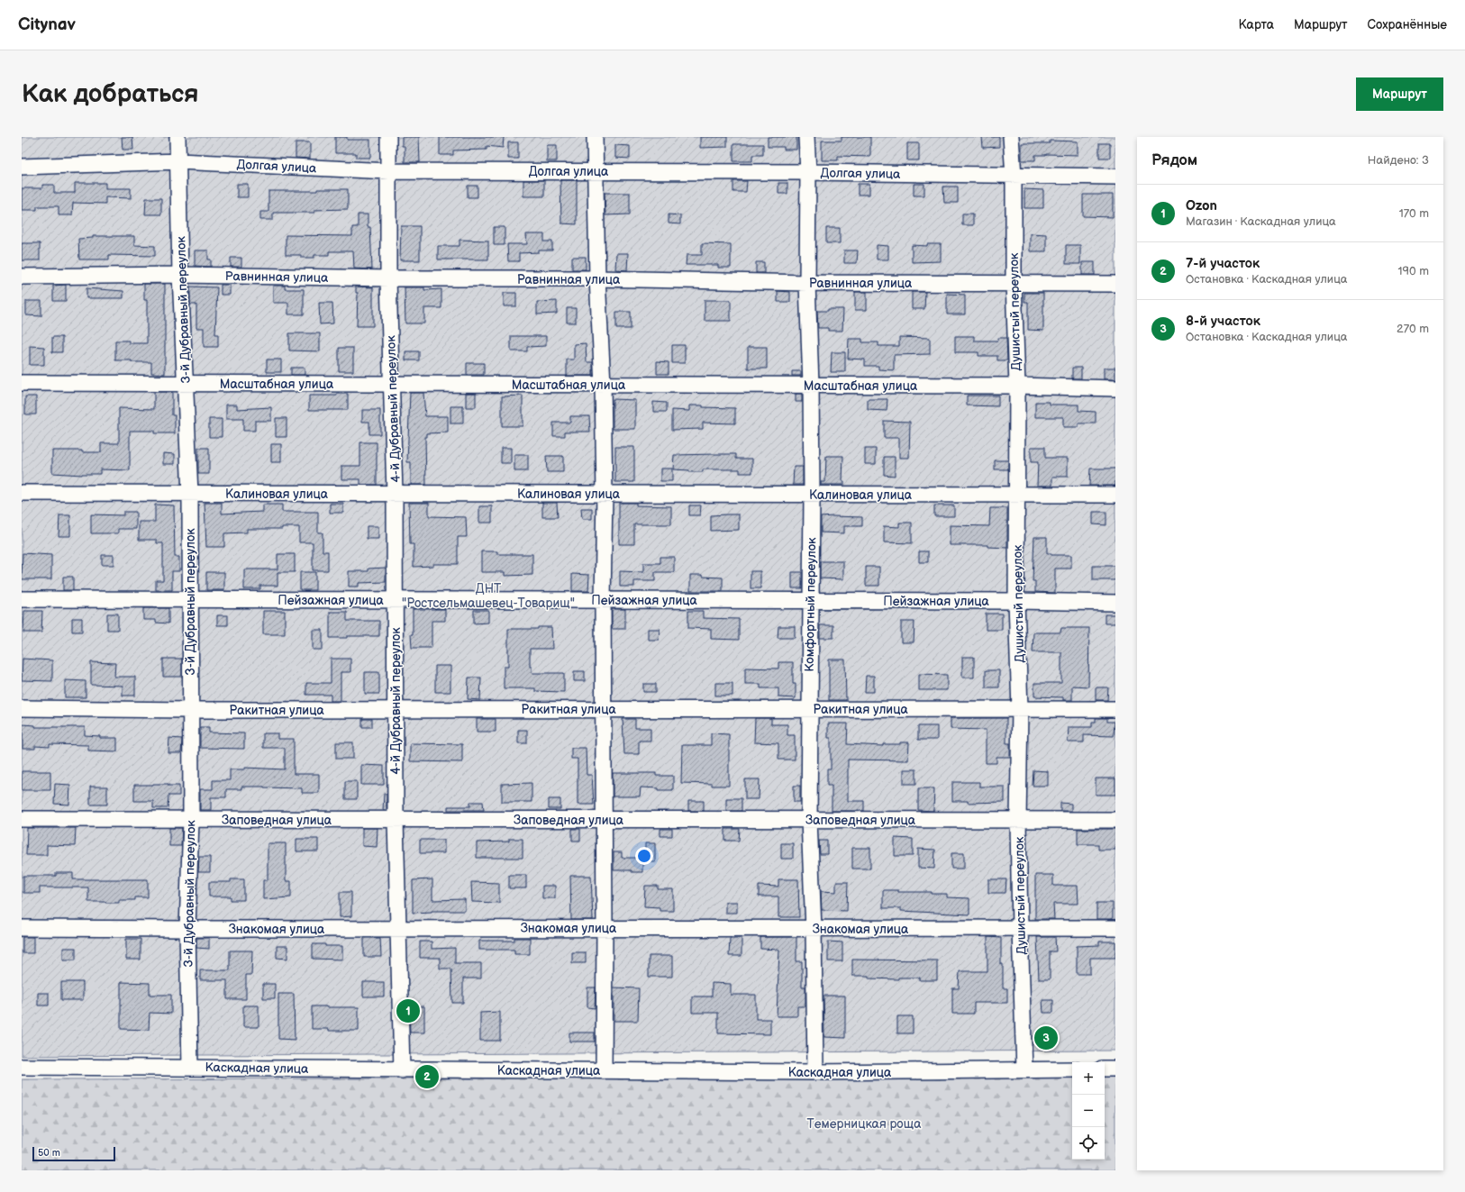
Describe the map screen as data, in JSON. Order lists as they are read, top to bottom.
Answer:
{
  "streets": {
    "street": [
      "Долгая улица",
      "Равнинная улица",
      "3-й Дубравный переулок",
      "Душистый переулок",
      "Масштабная улица",
      "4-й Дубравный переулок",
      "Калиновая улица",
      "Пейзажная улица",
      "Комфортный переулок",
      "Ракитная улица",
      "Заповедная улица",
      "Знакомая улица",
      "Каскадная улица"
    ]
  },
  "crossings": [
    ["Долгая улица", "3-й Дубравный переулок"],
    ["Долгая улица", "Душистый переулок"],
    ["Долгая улица", "4-й Дубравный переулок"],
    ["Долгая улица", "Комфортный переулок"],
    ["Равнинная улица", "3-й Дубравный переулок"],
    ["Равнинная улица", "Душистый переулок"],
    ["Равнинная улица", "4-й Дубравный переулок"],
    ["Равнинная улица", "Комфортный переулок"],
    ["3-й Дубравный переулок", "Масштабная улица"],
    ["3-й Дубравный переулок", "Калиновая улица"],
    ["3-й Дубравный переулок", "Пейзажная улица"],
    ["3-й Дубравный переулок", "Ракитная улица"],
    ["3-й Дубравный переулок", "Заповедная улица"],
    ["3-й Дубравный переулок", "Знакомая улица"],
    ["3-й Дубравный переулок", "Каскадная улица"],
    ["Душистый переулок", "Масштабная улица"],
    ["Душистый переулок", "Калиновая улица"],
    ["Душистый переулок", "Пейзажная улица"],
    ["Душистый переулок", "Ракитная улица"],
    ["Душистый переулок", "Заповедная улица"],
    ["Душистый переулок", "Знакомая улица"],
    ["Душистый переулок", "Каскадная улица"],
    ["Масштабная улица", "4-й Дубравный переулок"],
    ["Масштабная улица", "Комфортный переулок"],
    ["4-й Дубравный переулок", "Калиновая улица"],
    ["4-й Дубравный переулок", "Пейзажная улица"],
    ["4-й Дубравный переулок", "Ракитная улица"],
    ["4-й Дубравный переулок", "Заповедная улица"],
    ["4-й Дубравный переулок", "Знакомая улица"],
    ["4-й Дубравный переулок", "Каскадная улица"],
    ["Калиновая улица", "Комфортный переулок"],
    ["Пейзажная улица", "Комфортный переулок"],
    ["Комфортный переулок", "Ракитная улица"],
    ["Комфортный переулок", "Заповедная улица"],
    ["Комфортный переулок", "Знакомая улица"],
    ["Комфортный переулок", "Каскадная улица"]
  ],
  "parks": ["ДНТ \"Ростсельмашевец-Товарищ\"", "Темерницкая роща"],
  "scale_bar": "50 m",
  "page": {
    "header": "Citynav",
    "nav": ["Карта", "Маршрут", "Сохранённые"],
    "buttons": "Маршрут",
    "title": "Как добраться",
    "heading": ["Рядом", "Найдено: 3"],
    "list": [
      {
        "mark": "1",
        "name": "Ozon",
        "note": "Магазин · Каскадная улица",
        "value": "170 m"
      },
      {
        "mark": "2",
        "name": "7-й участок",
        "note": "Остановка · Каскадная улица",
        "value": "190 m"
      },
      {
        "mark": "3",
        "name": "8-й участок",
        "note": "Остановка · Каскадная улица",
        "value": "270 m"
      }
    ],
    "pins": ["1", "3", "2"],
    "map_buttons": ["+", "−"],
    "scale": "50 m"
  }
}
